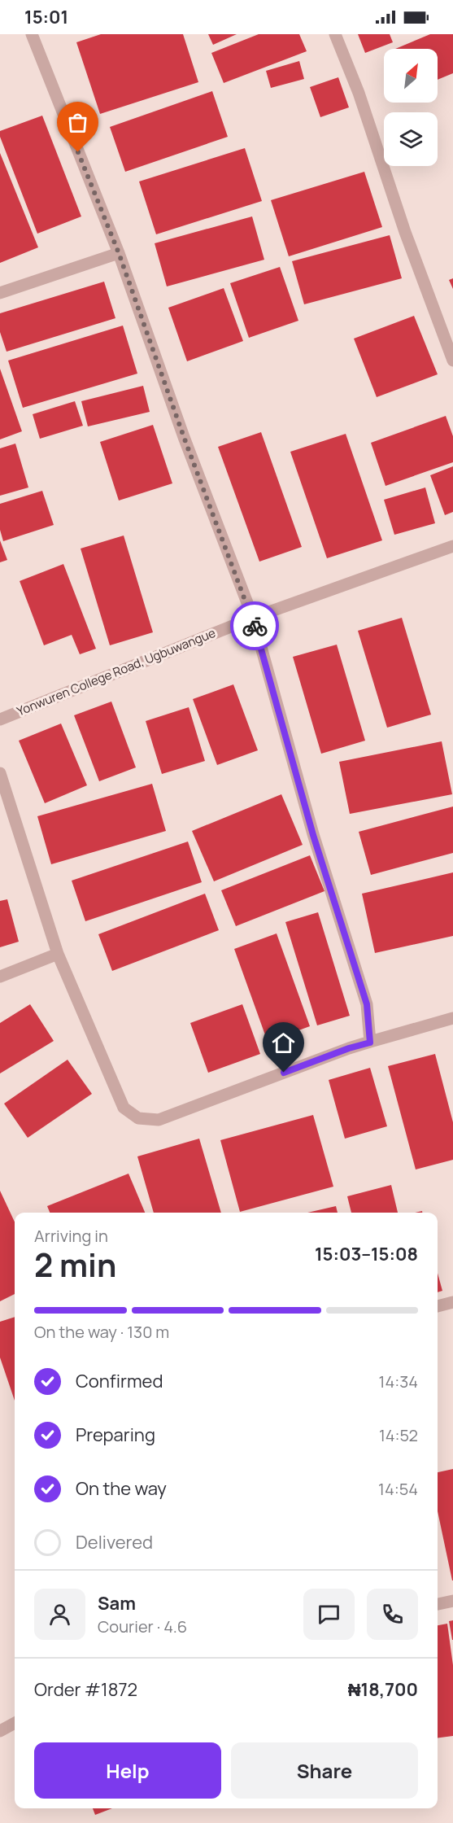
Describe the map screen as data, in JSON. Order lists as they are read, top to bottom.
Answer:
{
  "streets": {
    "street": ["Yonwuren College Road, Ugbuwangue"]
  },
  "north": "top right",
  "page": {
    "status": "15:01",
    "heading": ["2 min", "Arriving in", "15:03–15:08"],
    "panel": [
      "Sam",
      "Courier · 4.6",
      "Order #1872",
      "₦18,700"
    ],
    "bar": "On the way · 130 m",
    "list": [
      ["Confirmed", "14:34"],
      ["Preparing", "14:52"],
      ["On the way", "14:54"],
      "Delivered"
    ],
    "buttons": ["Help", "Share"]
  }
}
